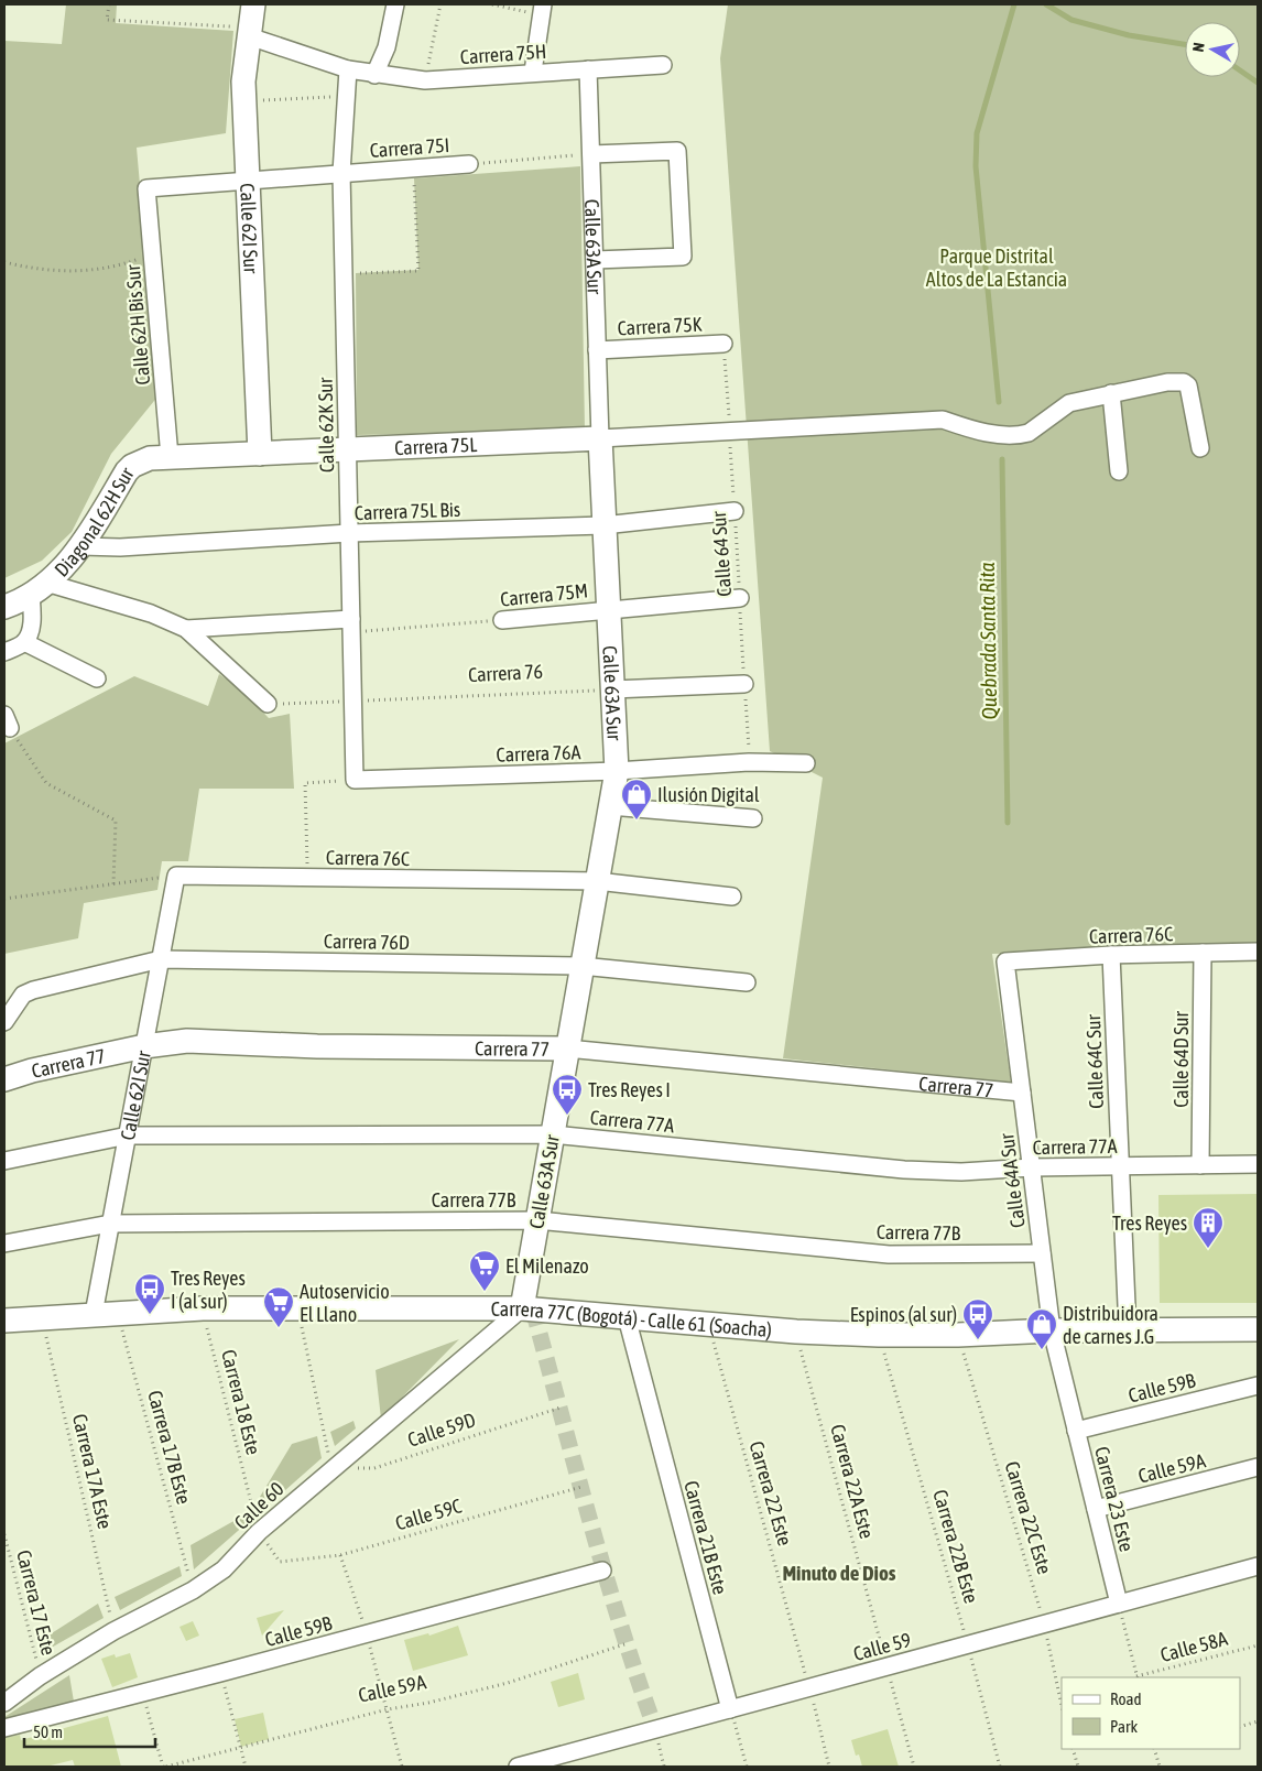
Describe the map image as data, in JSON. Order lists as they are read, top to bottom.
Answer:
{
  "streets": {
    "street": [
      "Carrera 75H",
      "Carrera 75I",
      "Calle 62I Sur",
      "Calle 63A Sur",
      "Calle 62H Bis Sur",
      "Carrera 75K",
      "Calle 62K Sur",
      "Carrera 75L",
      "Carrera 75L Bis",
      "Diagonal 62H Sur",
      "Carrera 75M",
      "Carrera 76A",
      "Carrera 76C",
      "Carrera 76D",
      "Carrera 77",
      "Calle 64D Sur",
      "Calle 64C Sur",
      "Carrera 77A",
      "Calle 64A Sur",
      "Carrera 77B",
      "Carrera 77C (Bogotá) - Calle 61 (Soacha)",
      "Calle 59B",
      "Calle 59A",
      "Carrera 23 Este",
      "Calle 60",
      "Carrera 21B Este",
      "Calle 59"
    ],
    "path": [
      "Calle 64 Sur",
      "Carrera 76",
      "Carrera 18 Este",
      "Calle 59D",
      "Carrera 17B Este",
      "Carrera 17A Este",
      "Carrera 22A Este",
      "Carrera 22 Este",
      "Calle 59C",
      "Carrera 22C Este",
      "Carrera 22B Este",
      "Carrera 17 Este",
      "Calle 58A"
    ]
  },
  "crossings": [
    ["Carrera 75H", "Calle 62I Sur"],
    ["Carrera 75H", "Calle 63A Sur"],
    ["Carrera 75H", "Calle 62K Sur"],
    ["Carrera 75I", "Calle 62I Sur"],
    ["Carrera 75I", "Calle 63A Sur"],
    ["Carrera 75I", "Calle 62H Bis Sur"],
    ["Carrera 75I", "Calle 62K Sur"],
    ["Calle 62I Sur", "Carrera 75L"],
    ["Calle 62I Sur", "Carrera 76C"],
    ["Calle 62I Sur", "Carrera 76D"],
    ["Calle 62I Sur", "Carrera 77"],
    ["Calle 62I Sur", "Carrera 77A"],
    ["Calle 62I Sur", "Carrera 77B"],
    ["Calle 62I Sur", "Carrera 77C (Bogotá) - Calle 61 (Soacha)"],
    ["Calle 63A Sur", "Carrera 75K"],
    ["Calle 63A Sur", "Carrera 75L"],
    ["Calle 63A Sur", "Carrera 75L Bis"],
    ["Calle 63A Sur", "Carrera 75M"],
    ["Calle 63A Sur", "Carrera 76"],
    ["Calle 63A Sur", "Carrera 76A"],
    ["Calle 63A Sur", "Carrera 76C"],
    ["Calle 63A Sur", "Carrera 76D"],
    ["Calle 63A Sur", "Carrera 77"],
    ["Calle 63A Sur", "Carrera 77A"],
    ["Calle 63A Sur", "Carrera 77B"],
    ["Calle 63A Sur", "Carrera 77C (Bogotá) - Calle 61 (Soacha)"],
    ["Calle 63A Sur", "Calle 60"],
    ["Calle 62H Bis Sur", "Carrera 75L"],
    ["Carrera 75K", "Calle 64 Sur"],
    ["Calle 62K Sur", "Carrera 75L"],
    ["Calle 62K Sur", "Carrera 75L Bis"],
    ["Calle 62K Sur", "Carrera 75M"],
    ["Calle 62K Sur", "Carrera 76"],
    ["Calle 62K Sur", "Carrera 76A"],
    ["Carrera 75L", "Diagonal 62H Sur"],
    ["Carrera 75L", "Calle 64 Sur"],
    ["Carrera 75L Bis", "Diagonal 62H Sur"],
    ["Carrera 75L Bis", "Calle 64 Sur"],
    ["Calle 64 Sur", "Carrera 75M"],
    ["Calle 64 Sur", "Carrera 76A"],
    ["Carrera 76C", "Calle 64D Sur"],
    ["Carrera 76C", "Calle 64C Sur"],
    ["Carrera 76C", "Calle 64A Sur"],
    ["Carrera 77", "Calle 64A Sur"],
    ["Calle 64D Sur", "Carrera 77A"],
    ["Calle 64C Sur", "Carrera 77A"],
    ["Calle 64C Sur", "Carrera 77C (Bogotá) - Calle 61 (Soacha)"],
    ["Carrera 77A", "Calle 64A Sur"],
    ["Calle 64A Sur", "Carrera 77B"],
    ["Calle 64A Sur", "Carrera 77C (Bogotá) - Calle 61 (Soacha)"],
    ["Calle 64A Sur", "Carrera 23 Este"],
    ["Carrera 77C (Bogotá) - Calle 61 (Soacha)", "Carrera 18 Este"],
    ["Carrera 77C (Bogotá) - Calle 61 (Soacha)", "Carrera 17B Este"],
    ["Carrera 77C (Bogotá) - Calle 61 (Soacha)", "Carrera 17A Este"],
    ["Carrera 77C (Bogotá) - Calle 61 (Soacha)", "Carrera 22A Este"],
    ["Carrera 77C (Bogotá) - Calle 61 (Soacha)", "Carrera 22 Este"],
    ["Carrera 77C (Bogotá) - Calle 61 (Soacha)", "Carrera 23 Este"],
    ["Carrera 77C (Bogotá) - Calle 61 (Soacha)", "Calle 60"],
    ["Carrera 77C (Bogotá) - Calle 61 (Soacha)", "Carrera 22C Este"],
    ["Carrera 77C (Bogotá) - Calle 61 (Soacha)", "Carrera 21B Este"],
    ["Carrera 77C (Bogotá) - Calle 61 (Soacha)", "Carrera 22B Este"],
    ["Calle 59B", "Carrera 23 Este"],
    ["Carrera 18 Este", "Calle 60"],
    ["Carrera 18 Este", "Calle 59C"],
    ["Calle 59D", "Calle 60"],
    ["Carrera 17B Este", "Calle 60"],
    ["Calle 59A", "Carrera 23 Este"],
    ["Carrera 17A Este", "Calle 60"],
    ["Carrera 22A Este", "Calle 59"],
    ["Carrera 22 Este", "Calle 59"],
    ["Carrera 23 Este", "Calle 59"],
    ["Calle 60", "Carrera 17 Este"],
    ["Carrera 22C Este", "Calle 59"],
    ["Carrera 21B Este", "Calle 59"],
    ["Carrera 22B Este", "Calle 59"]
  ],
  "districts": ["Minuto de Dios"],
  "water": ["Quebrada Santa Rita"],
  "parks": ["Parque Distrital Altos de La Estancia"],
  "places": {
    "shop": ["Ilusión Digital", "Distribuidora de carnes J.G"],
    "bus stop": ["Tres Reyes I", "Tres Reyes I (al sur)", "Espinos (al sur)"],
    "building": ["Tres Reyes"],
    "supermarket": ["El Milenazo", "Autoservicio El Llano"]
  },
  "legend": ["Road", "Park"],
  "scale_bar": "50 m",
  "north": "left"
}
